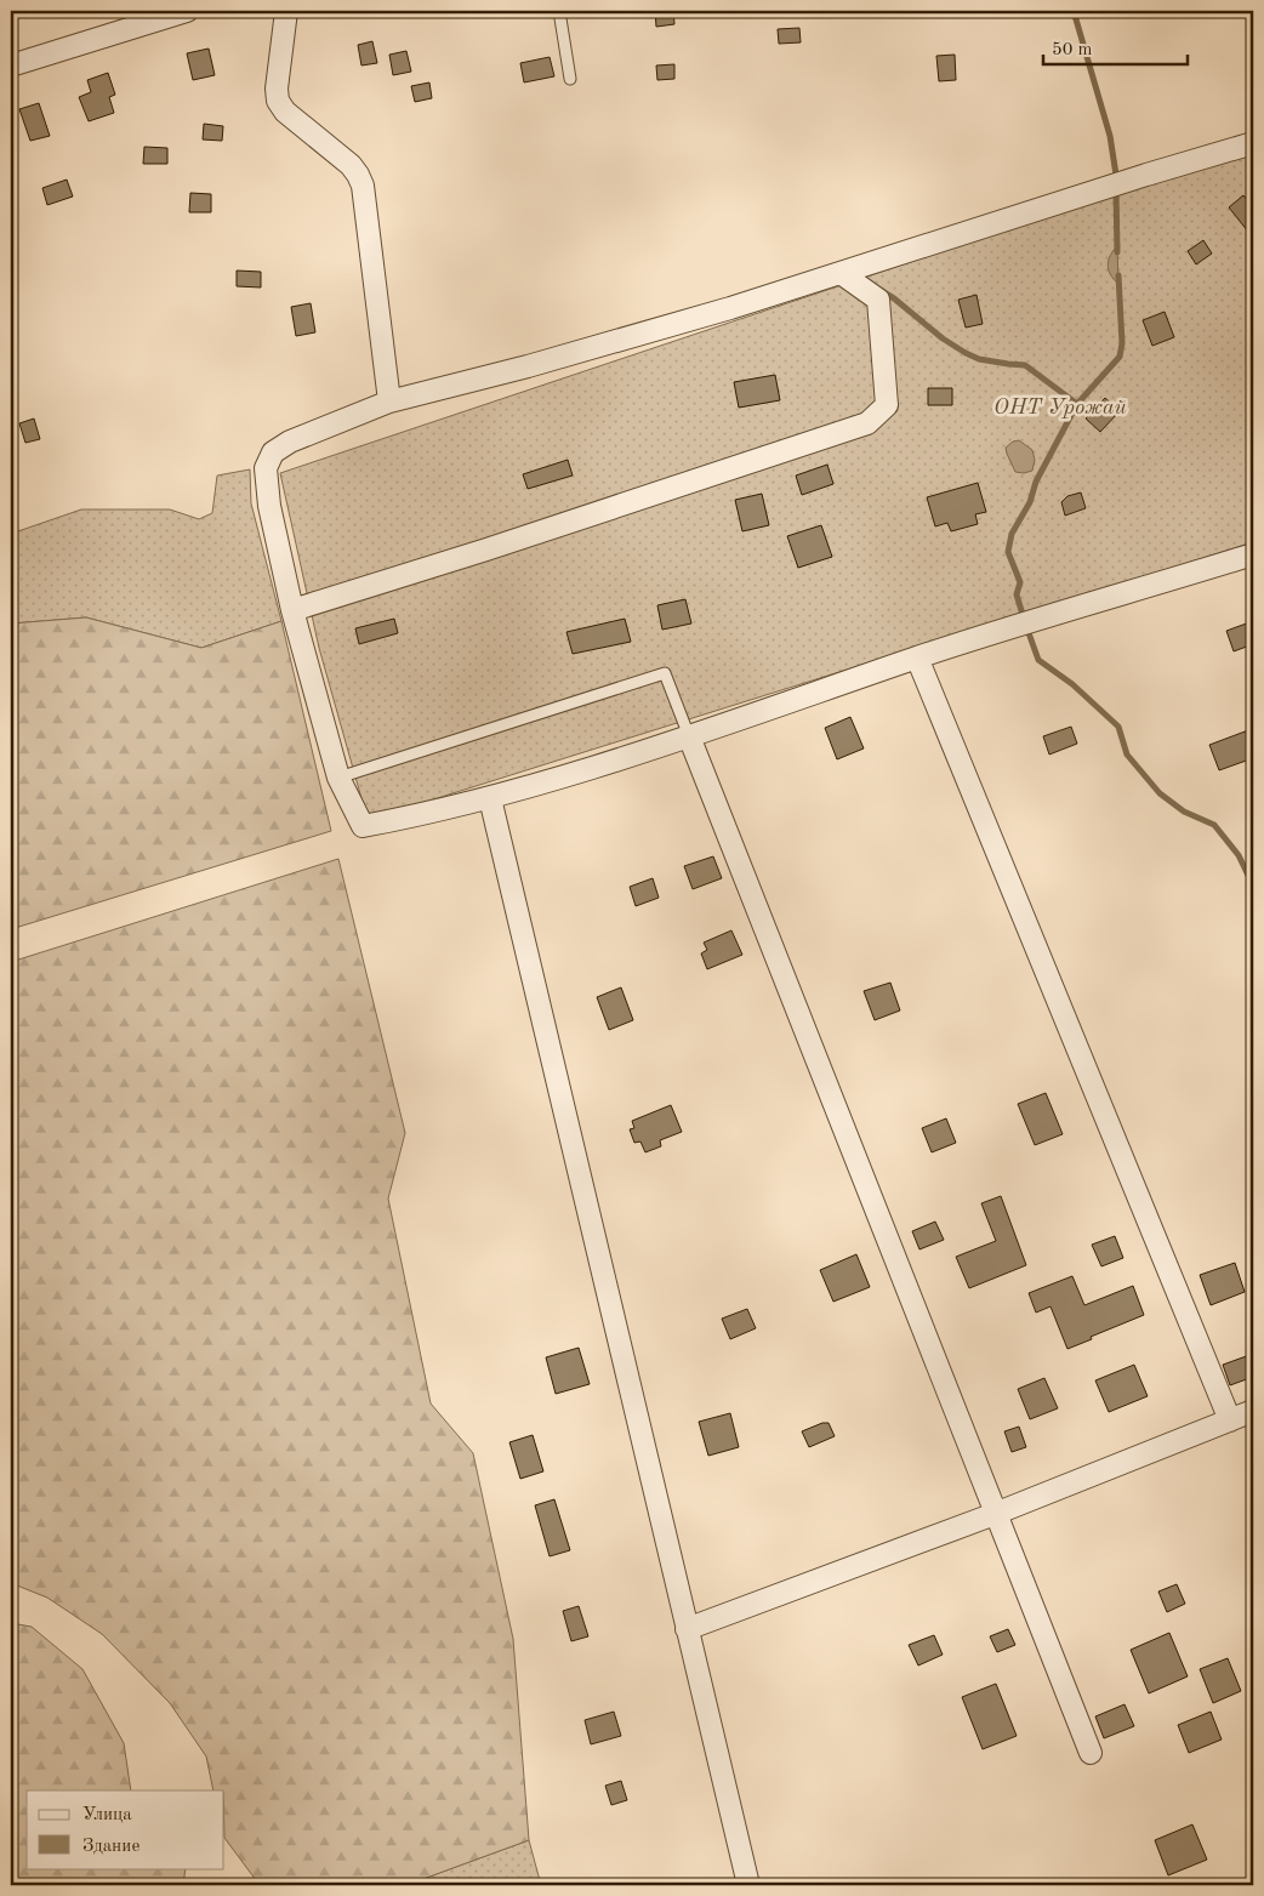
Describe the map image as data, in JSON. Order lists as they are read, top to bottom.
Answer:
{
  "parks": ["ОНТ Урожай"],
  "legend": ["Улица", "Здание"],
  "scale_bar": "50 m"
}
